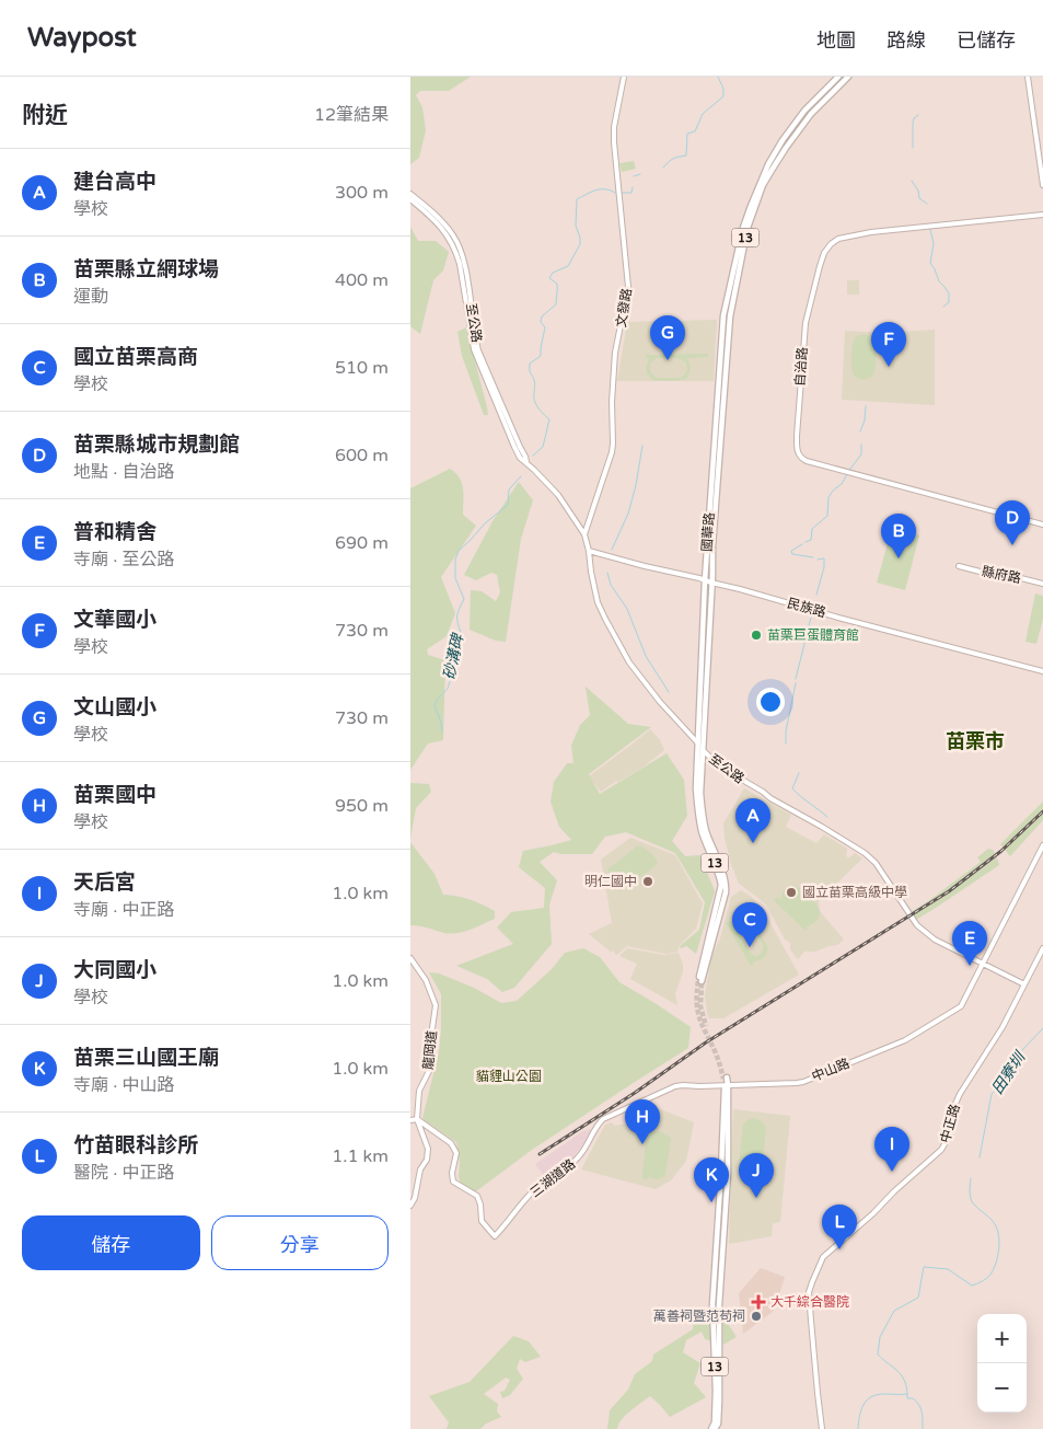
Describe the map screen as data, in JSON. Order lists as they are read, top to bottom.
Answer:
{
  "streets": {
    "main road": ["13", "國華路"],
    "street": [
      "文發路",
      "至公路",
      "自治路",
      "縣府路",
      "民族路",
      "龍岡道",
      "中山路",
      "中正路",
      "三湖道路"
    ]
  },
  "crossings": [
    ["13", "中山路"],
    ["13", "三湖道路"],
    ["文發路", "至公路"],
    ["至公路", "國華路"],
    ["至公路", "民族路"],
    ["至公路", "中山路"],
    ["至公路", "中正路"],
    ["國華路", "民族路"],
    ["龍岡道", "三湖道路"],
    ["中山路", "三湖道路"]
  ],
  "districts": ["苗栗市"],
  "water": ["砂溝碑", "田寮圳"],
  "parks": ["貓貍山公園"],
  "places": {
    "other": [
      "苗栗巨蛋體育館",
      "明仁國中",
      "國立苗栗高級中學",
      "萬善祠暨范苟祠"
    ],
    "health": ["大千綜合醫院"]
  },
  "page": {
    "header": "Waypost",
    "nav": ["地圖", "路線", "已儲存"],
    "heading": ["附近", "12筆結果"],
    "list": [
      {
        "mark": "A",
        "name": "建台高中",
        "note": "學校",
        "value": "300 m"
      },
      {
        "mark": "B",
        "name": "苗栗縣立網球場",
        "note": "運動",
        "value": "400 m"
      },
      {
        "mark": "C",
        "name": "國立苗栗高商",
        "note": "學校",
        "value": "510 m"
      },
      {
        "mark": "D",
        "name": "苗栗縣城市規劃館",
        "note": "地點 · 自治路",
        "value": "600 m"
      },
      {
        "mark": "E",
        "name": "普和精舍",
        "note": "寺廟 · 至公路",
        "value": "690 m"
      },
      {
        "mark": "F",
        "name": "文華國小",
        "note": "學校",
        "value": "730 m"
      },
      {
        "mark": "G",
        "name": "文山國小",
        "note": "學校",
        "value": "730 m"
      },
      {
        "mark": "H",
        "name": "苗栗國中",
        "note": "學校",
        "value": "950 m"
      },
      {
        "mark": "I",
        "name": "天后宮",
        "note": "寺廟 · 中正路",
        "value": "1.0 km"
      },
      {
        "mark": "J",
        "name": "大同國小",
        "note": "學校",
        "value": "1.0 km"
      },
      {
        "mark": "K",
        "name": "苗栗三山國王廟",
        "note": "寺廟 · 中山路",
        "value": "1.0 km"
      },
      {
        "mark": "L",
        "name": "竹苗眼科診所",
        "note": "醫院 · 中正路",
        "value": "1.1 km"
      }
    ],
    "pins": [
      "G",
      "F",
      "D",
      "B",
      "A",
      "C",
      "E",
      "H",
      "I",
      "J",
      "K",
      "L"
    ],
    "buttons": ["儲存", "分享"],
    "map_buttons": ["+", "−"]
  }
}
